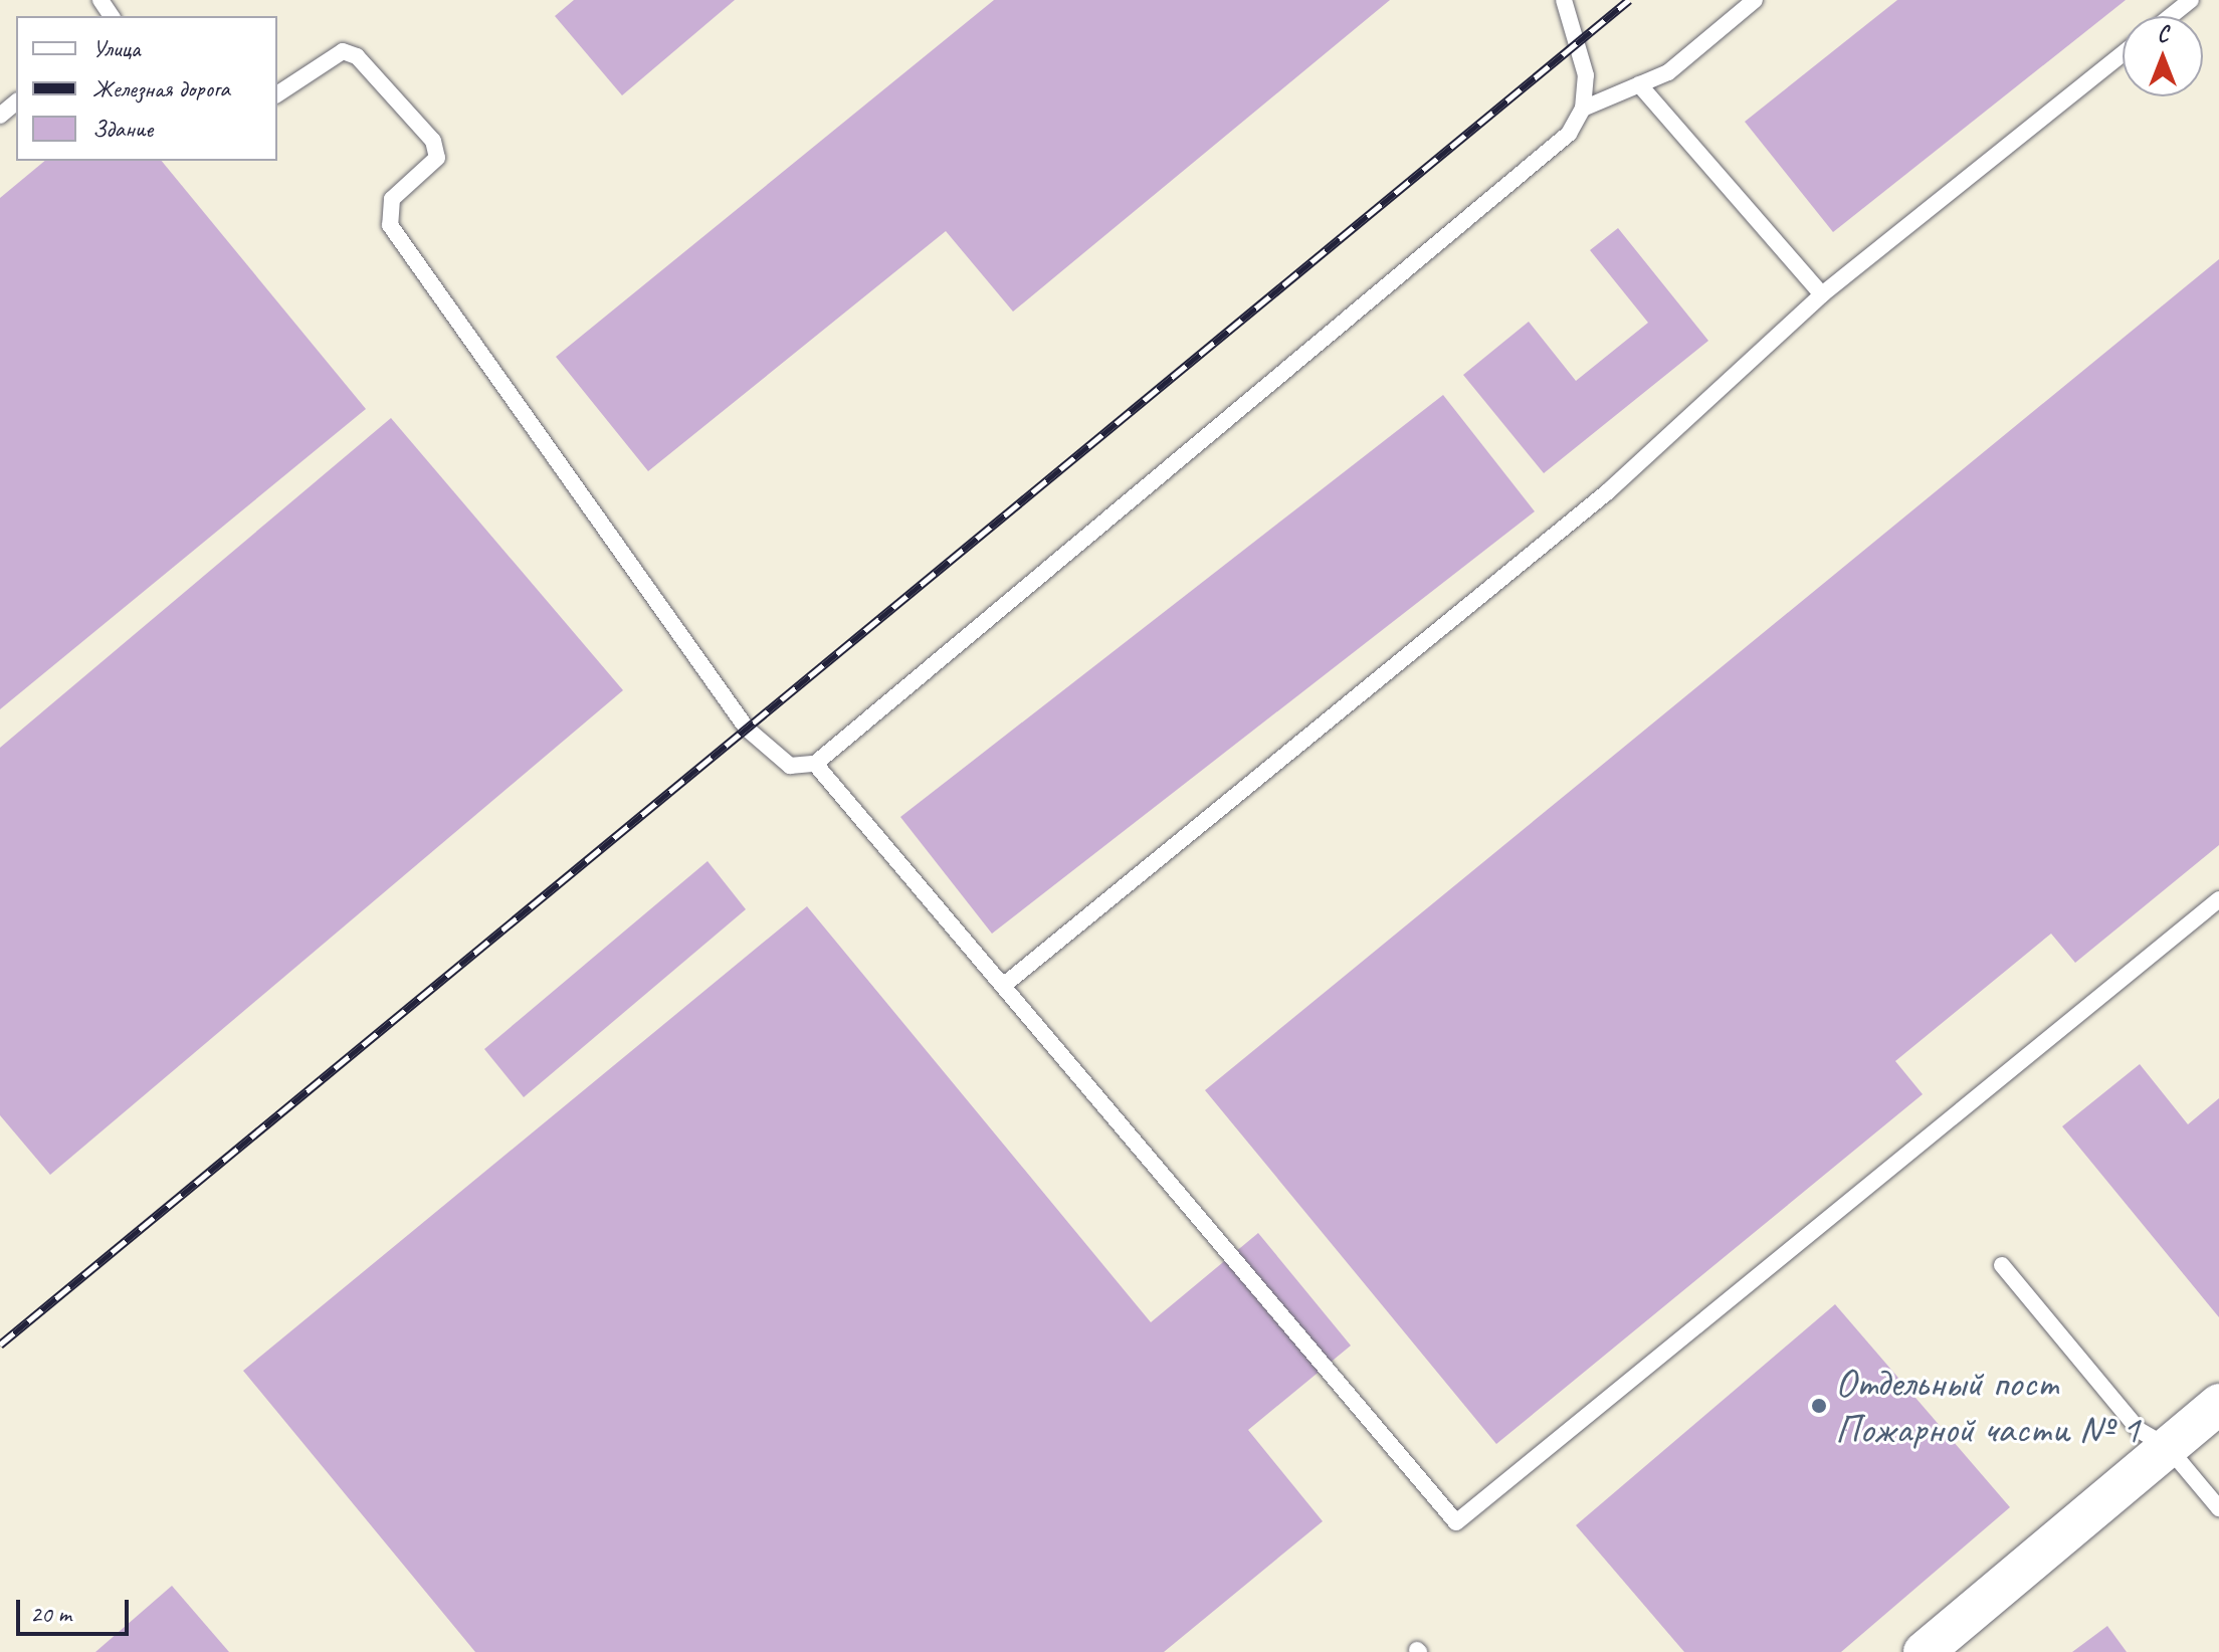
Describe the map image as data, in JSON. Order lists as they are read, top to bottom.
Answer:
{
  "places": ["Отдельный пост Пожарной части № 1"],
  "legend": ["Улица", "Железная дорога", "Здание"],
  "scale_bar": "20 m",
  "north": "top"
}
